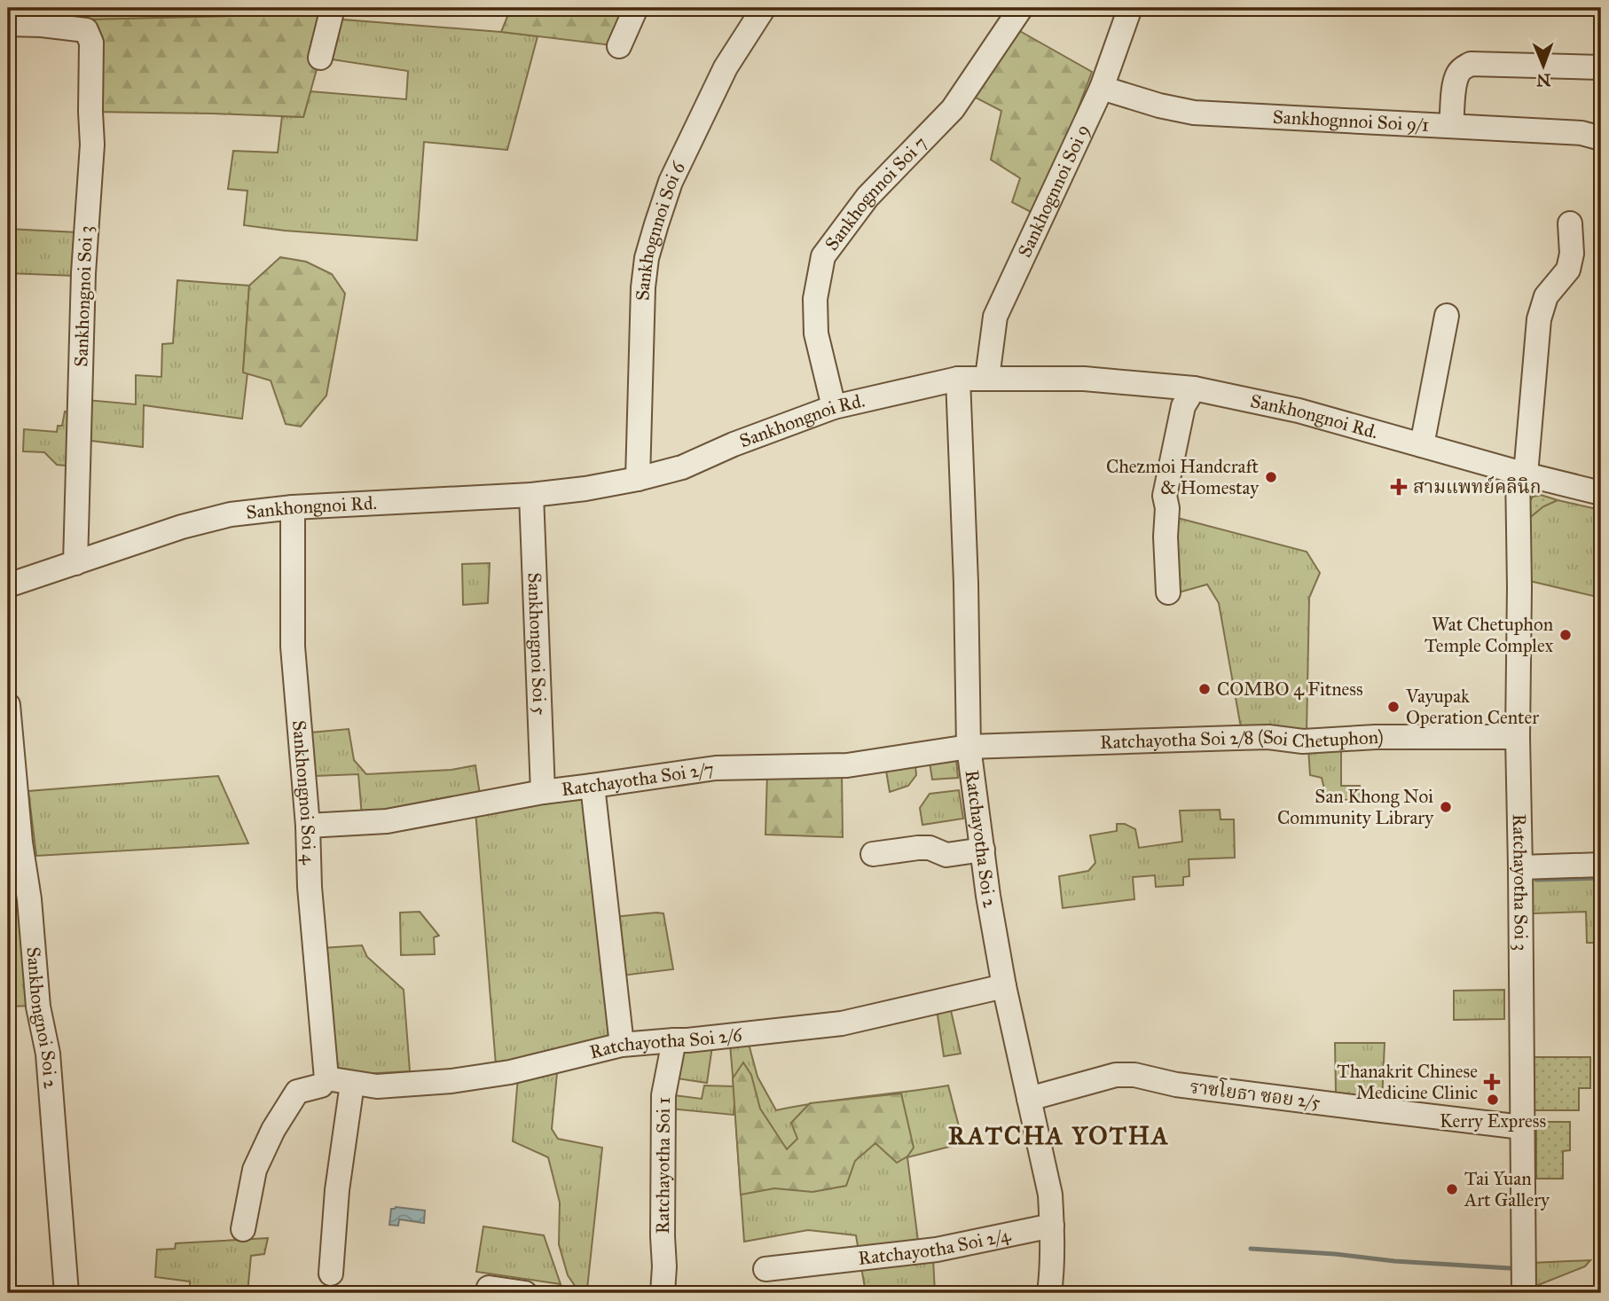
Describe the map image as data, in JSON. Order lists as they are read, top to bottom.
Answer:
{
  "streets": {
    "street": [
      "Sankhognnoi Soi 9/1",
      "Sankhognnoi Soi 9",
      "Sankhognnoi Soi 7",
      "Sankhognnoi Soi 6",
      "Sankhongnoi Soi 3",
      "Sankhongnoi Rd.",
      "Sankhongnoi Soi 5",
      "Ratchayotha Soi 2/8 (Soi Chetuphon)",
      "Ratchayotha Soi 2/7",
      "Sankhongnoi Soi 4",
      "Ratchayotha Soi 2",
      "Ratchayotha Soi 3",
      "Sankhongnoi Soi 2",
      "Ratchayotha Soi 2/6",
      "ราชโยธา ซอย 2/5",
      "Ratchayotha Soi 1",
      "Ratchayotha Soi 2/4"
    ]
  },
  "crossings": [
    ["Sankhognnoi Soi 9/1", "Sankhognnoi Soi 9"],
    ["Sankhognnoi Soi 9", "Sankhongnoi Rd."],
    ["Sankhognnoi Soi 7", "Sankhongnoi Rd."],
    ["Sankhognnoi Soi 6", "Sankhongnoi Rd."],
    ["Sankhongnoi Soi 3", "Sankhongnoi Rd."],
    ["Sankhongnoi Rd.", "Sankhongnoi Soi 5"],
    ["Sankhongnoi Rd.", "Sankhongnoi Soi 4"],
    ["Sankhongnoi Rd.", "Ratchayotha Soi 2"],
    ["Sankhongnoi Rd.", "Ratchayotha Soi 3"],
    ["Sankhongnoi Soi 5", "Ratchayotha Soi 2/7"],
    ["Ratchayotha Soi 2/8 (Soi Chetuphon)", "Ratchayotha Soi 2/7"],
    ["Ratchayotha Soi 2/8 (Soi Chetuphon)", "Ratchayotha Soi 2"],
    ["Ratchayotha Soi 2/8 (Soi Chetuphon)", "Ratchayotha Soi 3"],
    ["Ratchayotha Soi 2/7", "Sankhongnoi Soi 4"],
    ["Ratchayotha Soi 2/7", "Ratchayotha Soi 2"],
    ["Sankhongnoi Soi 4", "Ratchayotha Soi 2/6"],
    ["Ratchayotha Soi 2", "Ratchayotha Soi 2/6"],
    ["Ratchayotha Soi 2", "ราชโยธา ซอย 2/5"],
    ["Ratchayotha Soi 2", "Ratchayotha Soi 2/4"],
    ["Ratchayotha Soi 3", "ราชโยธา ซอย 2/5"],
    ["Ratchayotha Soi 2/6", "Ratchayotha Soi 1"]
  ],
  "districts": ["RATCHA YOTHA"],
  "places": {
    "other": [
      "Chezmoi Handcraft & Homestay",
      "Wat Chetuphon Temple Complex",
      "COMBO 4 Fitness",
      "Vayupak Operation Center",
      "San Khong Noi Community Library",
      "Kerry Express",
      "Tai Yuan Art Gallery"
    ],
    "health": ["สามแพทย์คลินิก", "Thanakrit Chinese Medicine Clinic"]
  },
  "north": "bottom"
}
